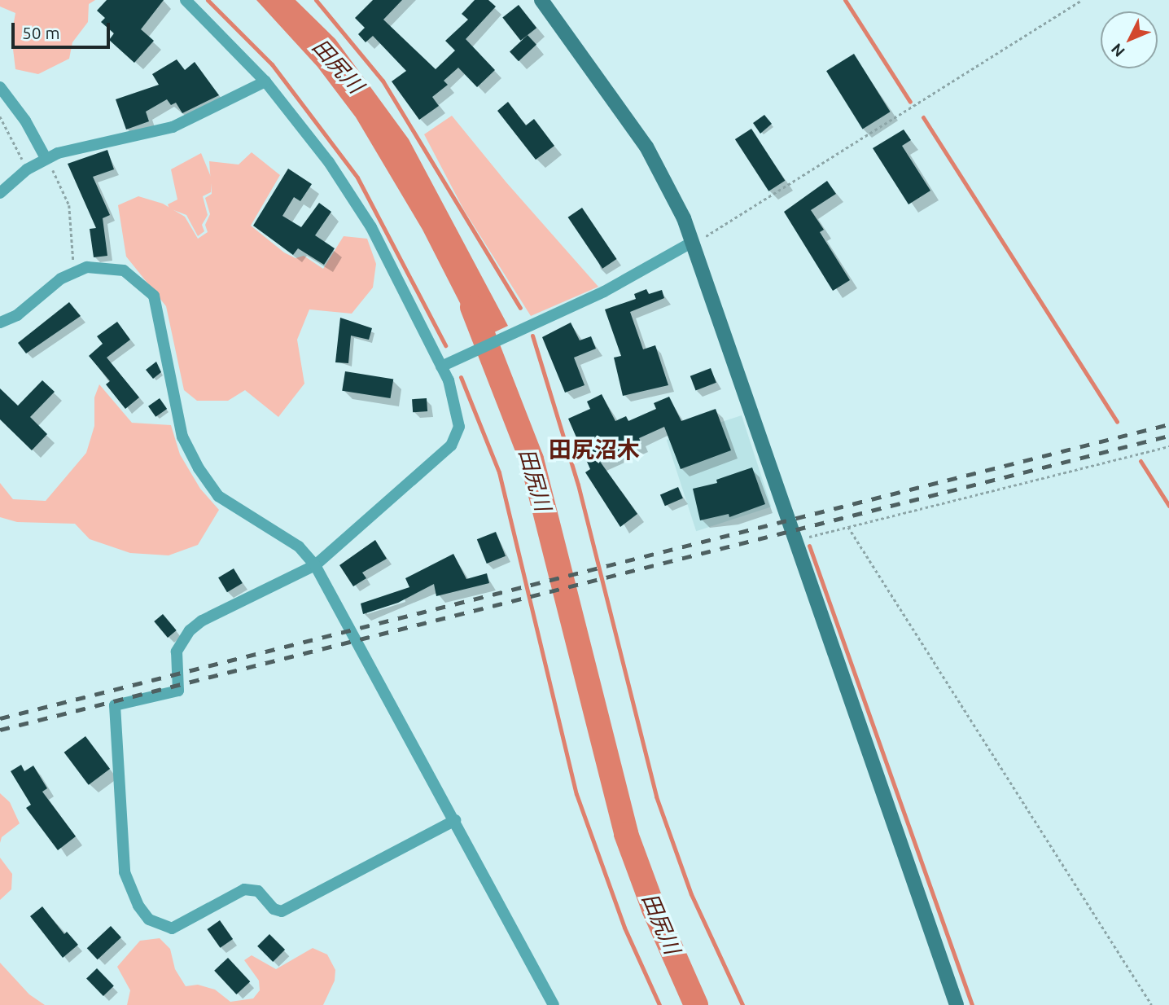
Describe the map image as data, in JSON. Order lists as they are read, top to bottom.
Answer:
{
  "districts": ["田尻沼木"],
  "water": ["田尻川"],
  "scale_bar": "50 m",
  "north": "bottom left"
}
